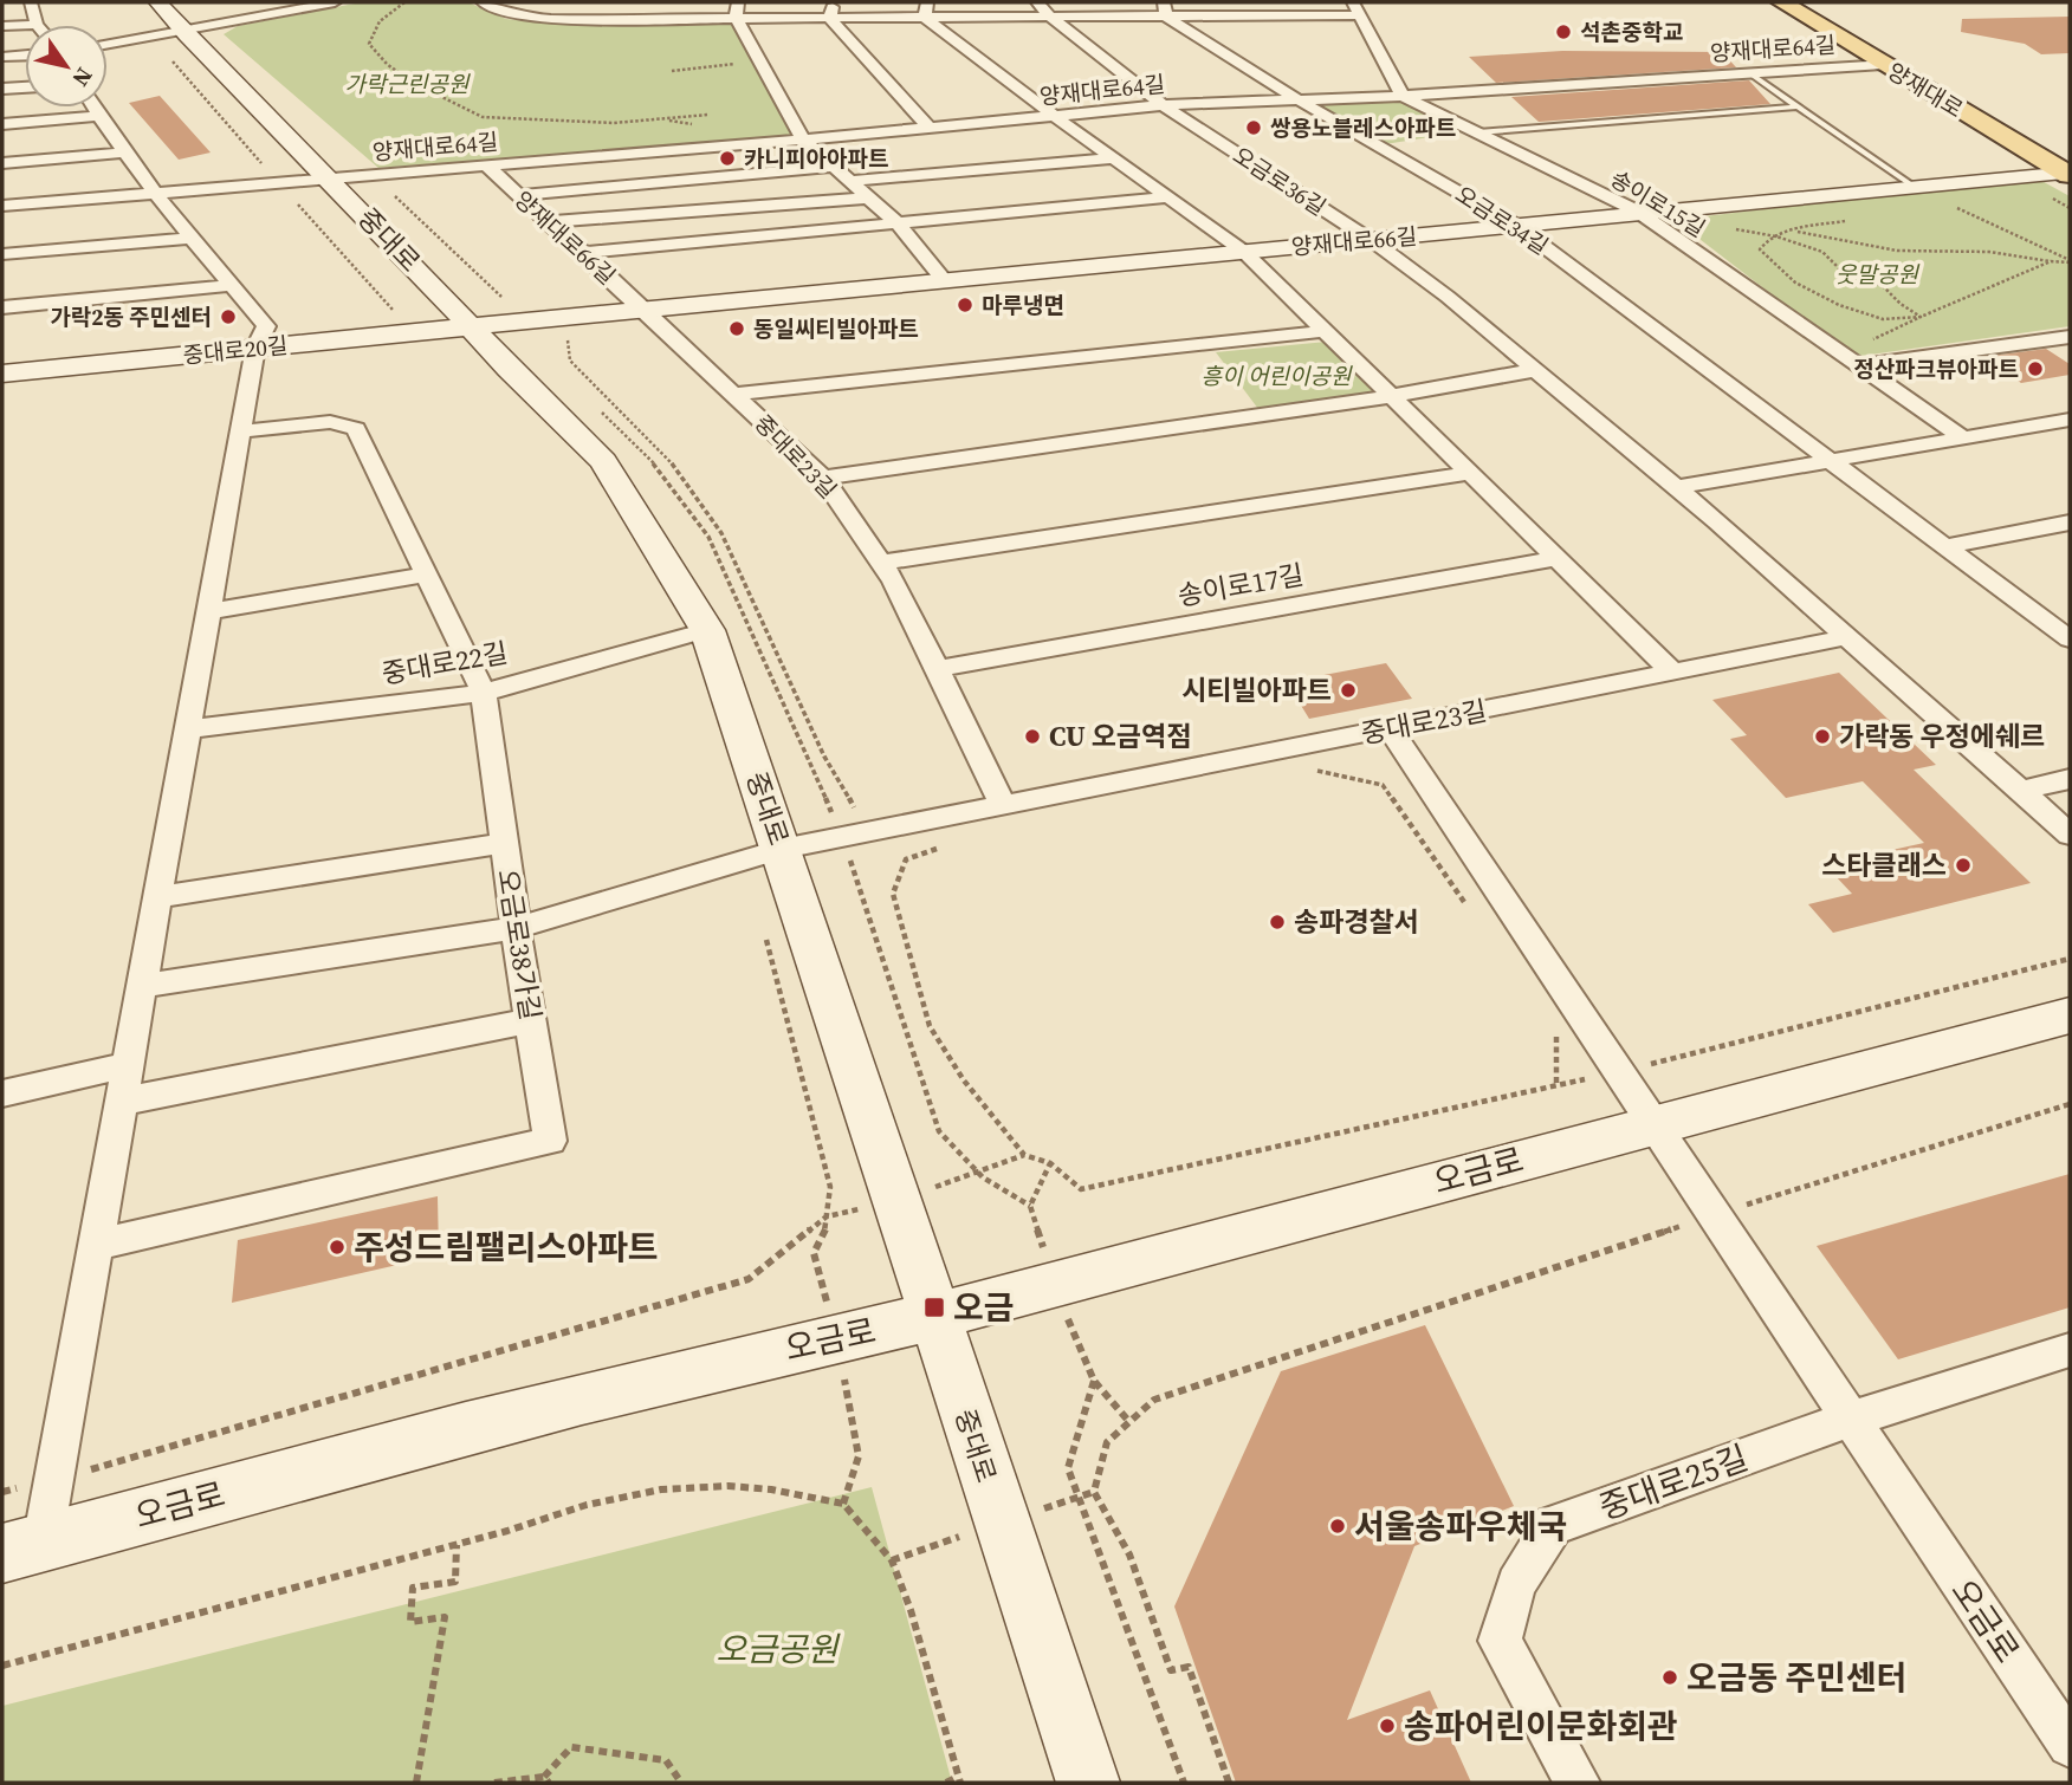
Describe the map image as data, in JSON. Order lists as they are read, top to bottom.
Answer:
{
  "streets": {
    "main road": [
      "양재대로",
      "양재대로66길",
      "중대로",
      "중대로20길",
      "오금로"
    ],
    "street": [
      "양재대로64길",
      "오금로36길",
      "송이로15길",
      "오금로34길",
      "중대로23길",
      "송이로17길",
      "중대로22길",
      "오금로38가길",
      "중대로25길"
    ]
  },
  "crossings": [
    ["양재대로64길", "양재대로"],
    ["양재대로64길", "오금로36길"],
    ["양재대로64길", "송이로15길"],
    ["양재대로64길", "오금로34길"],
    ["양재대로64길", "양재대로66길"],
    ["양재대로64길", "중대로"],
    ["양재대로", "양재대로66길"],
    ["오금로36길", "양재대로66길"],
    ["오금로36길", "중대로23길"],
    ["송이로15길", "양재대로66길"],
    ["오금로34길", "양재대로66길"],
    ["양재대로66길", "중대로"],
    ["양재대로66길", "중대로20길"],
    ["양재대로66길", "중대로23길"],
    ["중대로", "중대로20길"],
    ["중대로", "중대로23길"],
    ["중대로", "중대로22길"],
    ["중대로", "오금로"],
    ["중대로23길", "송이로17길"],
    ["중대로23길", "오금로38가길"],
    ["중대로23길", "오금로"],
    ["중대로22길", "오금로38가길"],
    ["오금로", "중대로25길"]
  ],
  "parks": [
    "가락근린공원",
    "웃말공원",
    "흥이 어린이공원",
    "오금공원"
  ],
  "places": {
    "other": [
      "석촌중학교",
      "쌍용노블레스아파트",
      "카니피아아파트",
      "마루냉면",
      "가락2동 주민센터",
      "동일씨티빌아파트",
      "정산파크뷰아파트",
      "시티빌아파트",
      "CU 오금역점",
      "가락동 우정에쉐르",
      "스타클래스",
      "송파경찰서",
      "주성드림팰리스아파트",
      "서울송파우체국",
      "오금동 주민센터",
      "송파어린이문화회관"
    ],
    "transit": ["오금"]
  },
  "north": "bottom right"
}
